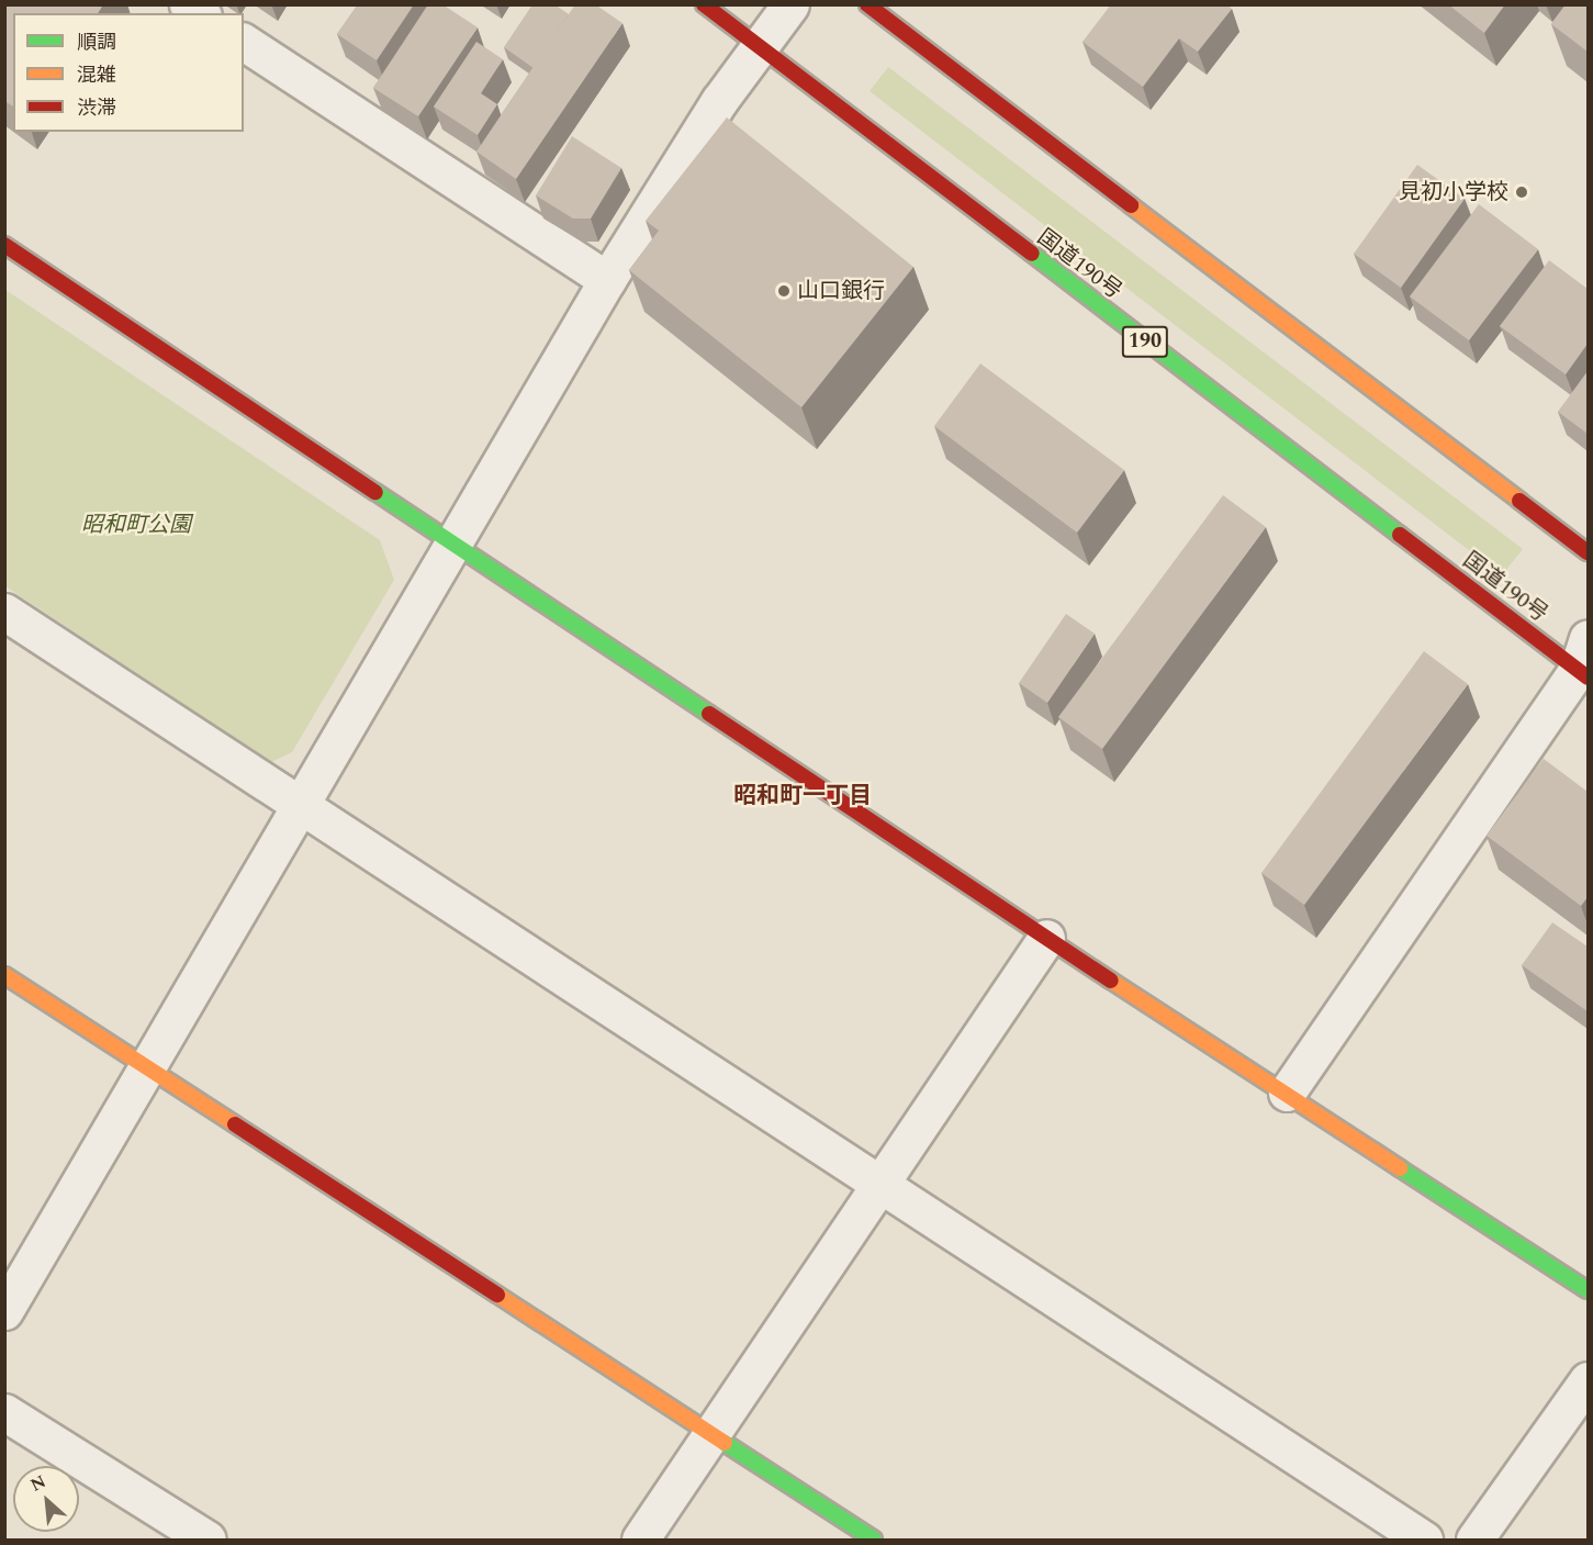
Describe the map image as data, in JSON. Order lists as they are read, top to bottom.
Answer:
{
  "streets": {
    "main road": ["国道190号", "190"]
  },
  "districts": ["昭和町一丁目"],
  "parks": ["昭和町公園"],
  "places": ["見初小学校", "山口銀行"],
  "legend": ["順調", "混雑", "渋滞"],
  "north": "top left"
}
